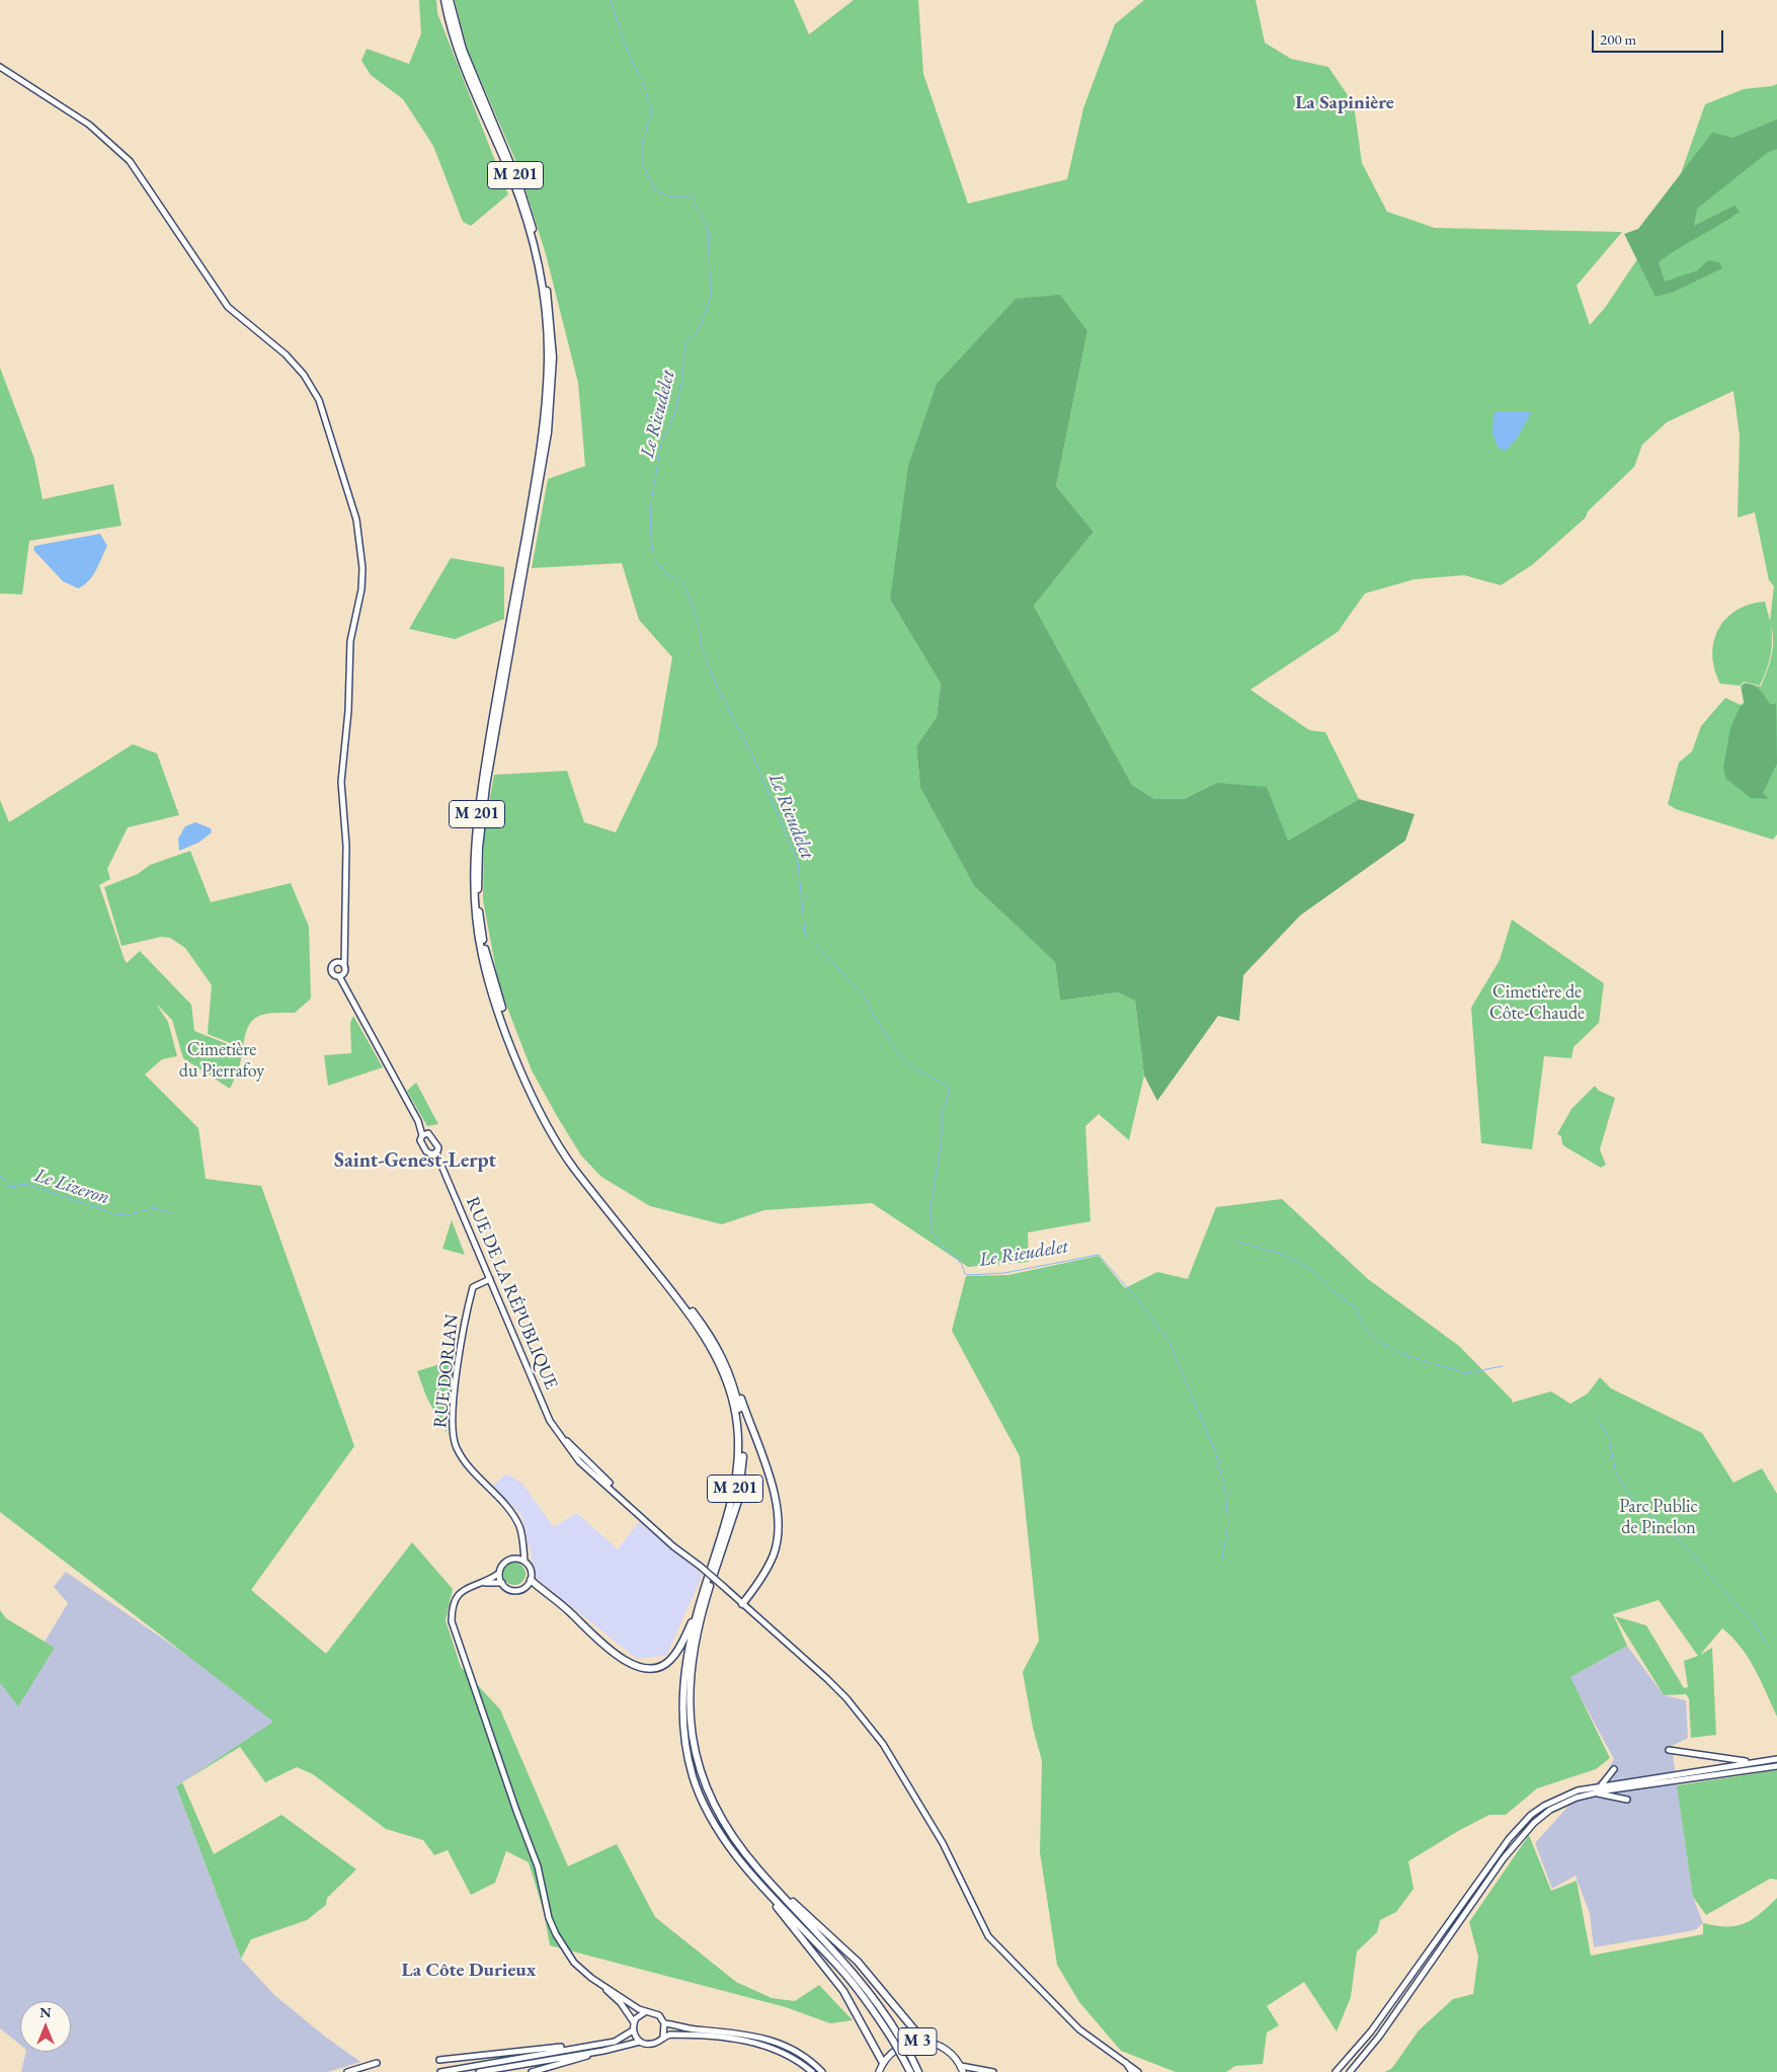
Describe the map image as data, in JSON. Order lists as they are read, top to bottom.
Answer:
{
  "streets": {
    "highway": ["M 201"],
    "main road": ["RUE DE LA RÉPUBLIQUE", "RUE DORIAN", "M 3"]
  },
  "crossings": [
    ["RUE DE LA RÉPUBLIQUE", "RUE DORIAN"]
  ],
  "districts": ["La Sapinière", "Saint-Genest-Lerpt", "La Côte Durieux"],
  "water": ["Le Rieudelet", "Le Lizeron"],
  "parks": ["Cimetière de Côte-Chaude", "Cimetière du Pierrafoy", "Parc Public de Pinelon"],
  "scale_bar": "200 m",
  "north": "top"
}
